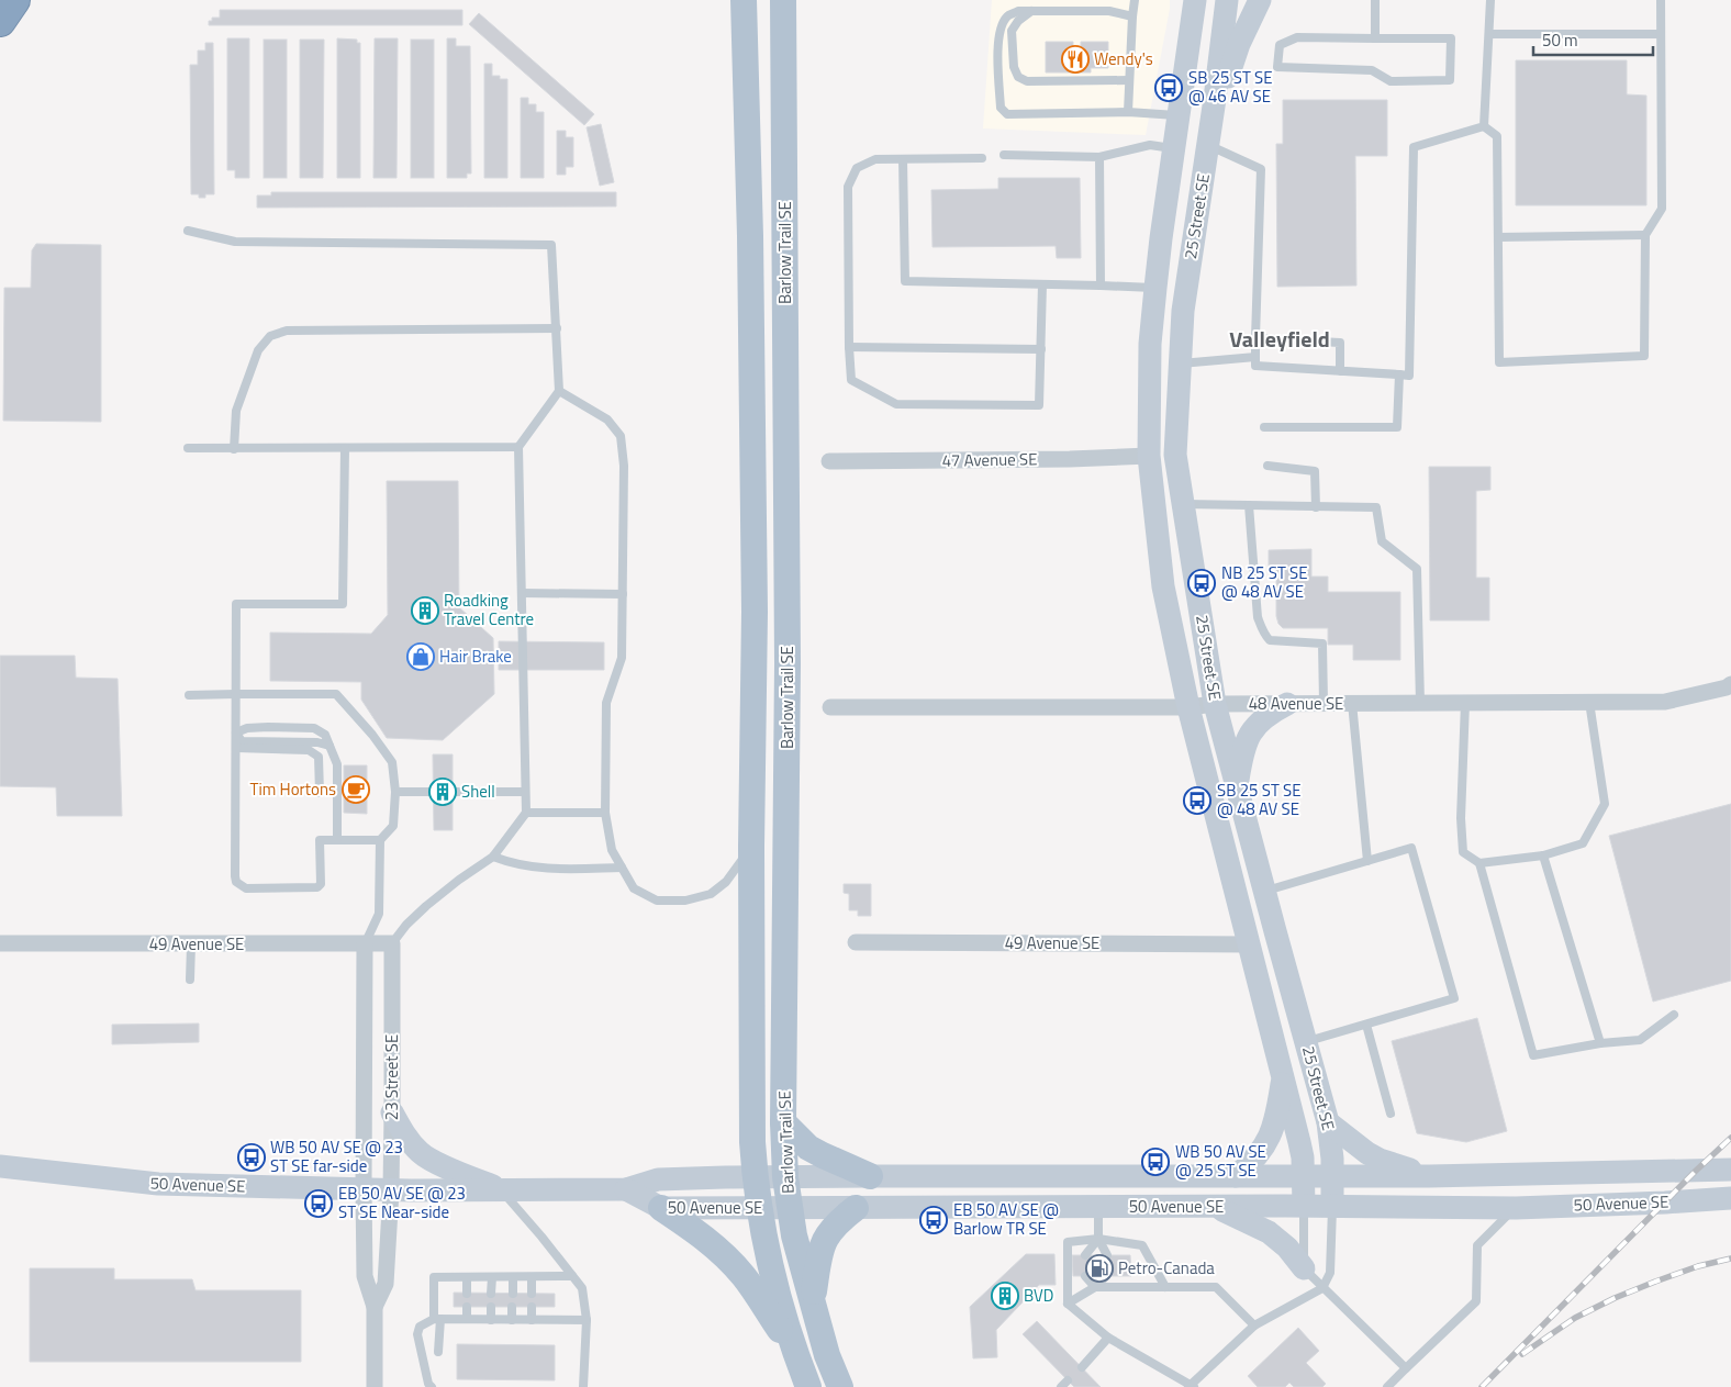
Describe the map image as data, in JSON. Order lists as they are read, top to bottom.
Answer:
{
  "streets": {
    "main road": ["Barlow Trail SE"],
    "street": [
      "25 Street SE",
      "47 Avenue SE",
      "48 Avenue SE",
      "49 Avenue SE",
      "23 Street SE",
      "50 Avenue SE"
    ]
  },
  "crossings": [
    ["25 Street SE", "47 Avenue SE"],
    ["25 Street SE", "48 Avenue SE"],
    ["25 Street SE", "49 Avenue SE"],
    ["25 Street SE", "50 Avenue SE"],
    ["Barlow Trail SE", "50 Avenue SE"],
    ["49 Avenue SE", "23 Street SE"],
    ["23 Street SE", "50 Avenue SE"]
  ],
  "districts": ["Valleyfield"],
  "places": {
    "restaurant": ["Wendy's"],
    "bus stop": [
      "SB 25 ST SE @ 46 AV SE",
      "NB 25 ST SE @ 48 AV SE",
      "SB 25 ST SE @ 48 AV SE",
      "WB 50 AV SE @ 23 ST SE far-side",
      "WB 50 AV SE @ 25 ST SE",
      "EB 50 AV SE @ 23 ST SE Near-side",
      "EB 50 AV SE @ Barlow TR SE"
    ],
    "building": ["Roadking Travel Centre", "Shell", "BVD"],
    "shop": ["Hair Brake"],
    "cafe": ["Tim Hortons"],
    "fuel station": ["Petro-Canada"]
  },
  "scale_bar": "50 m"
}
